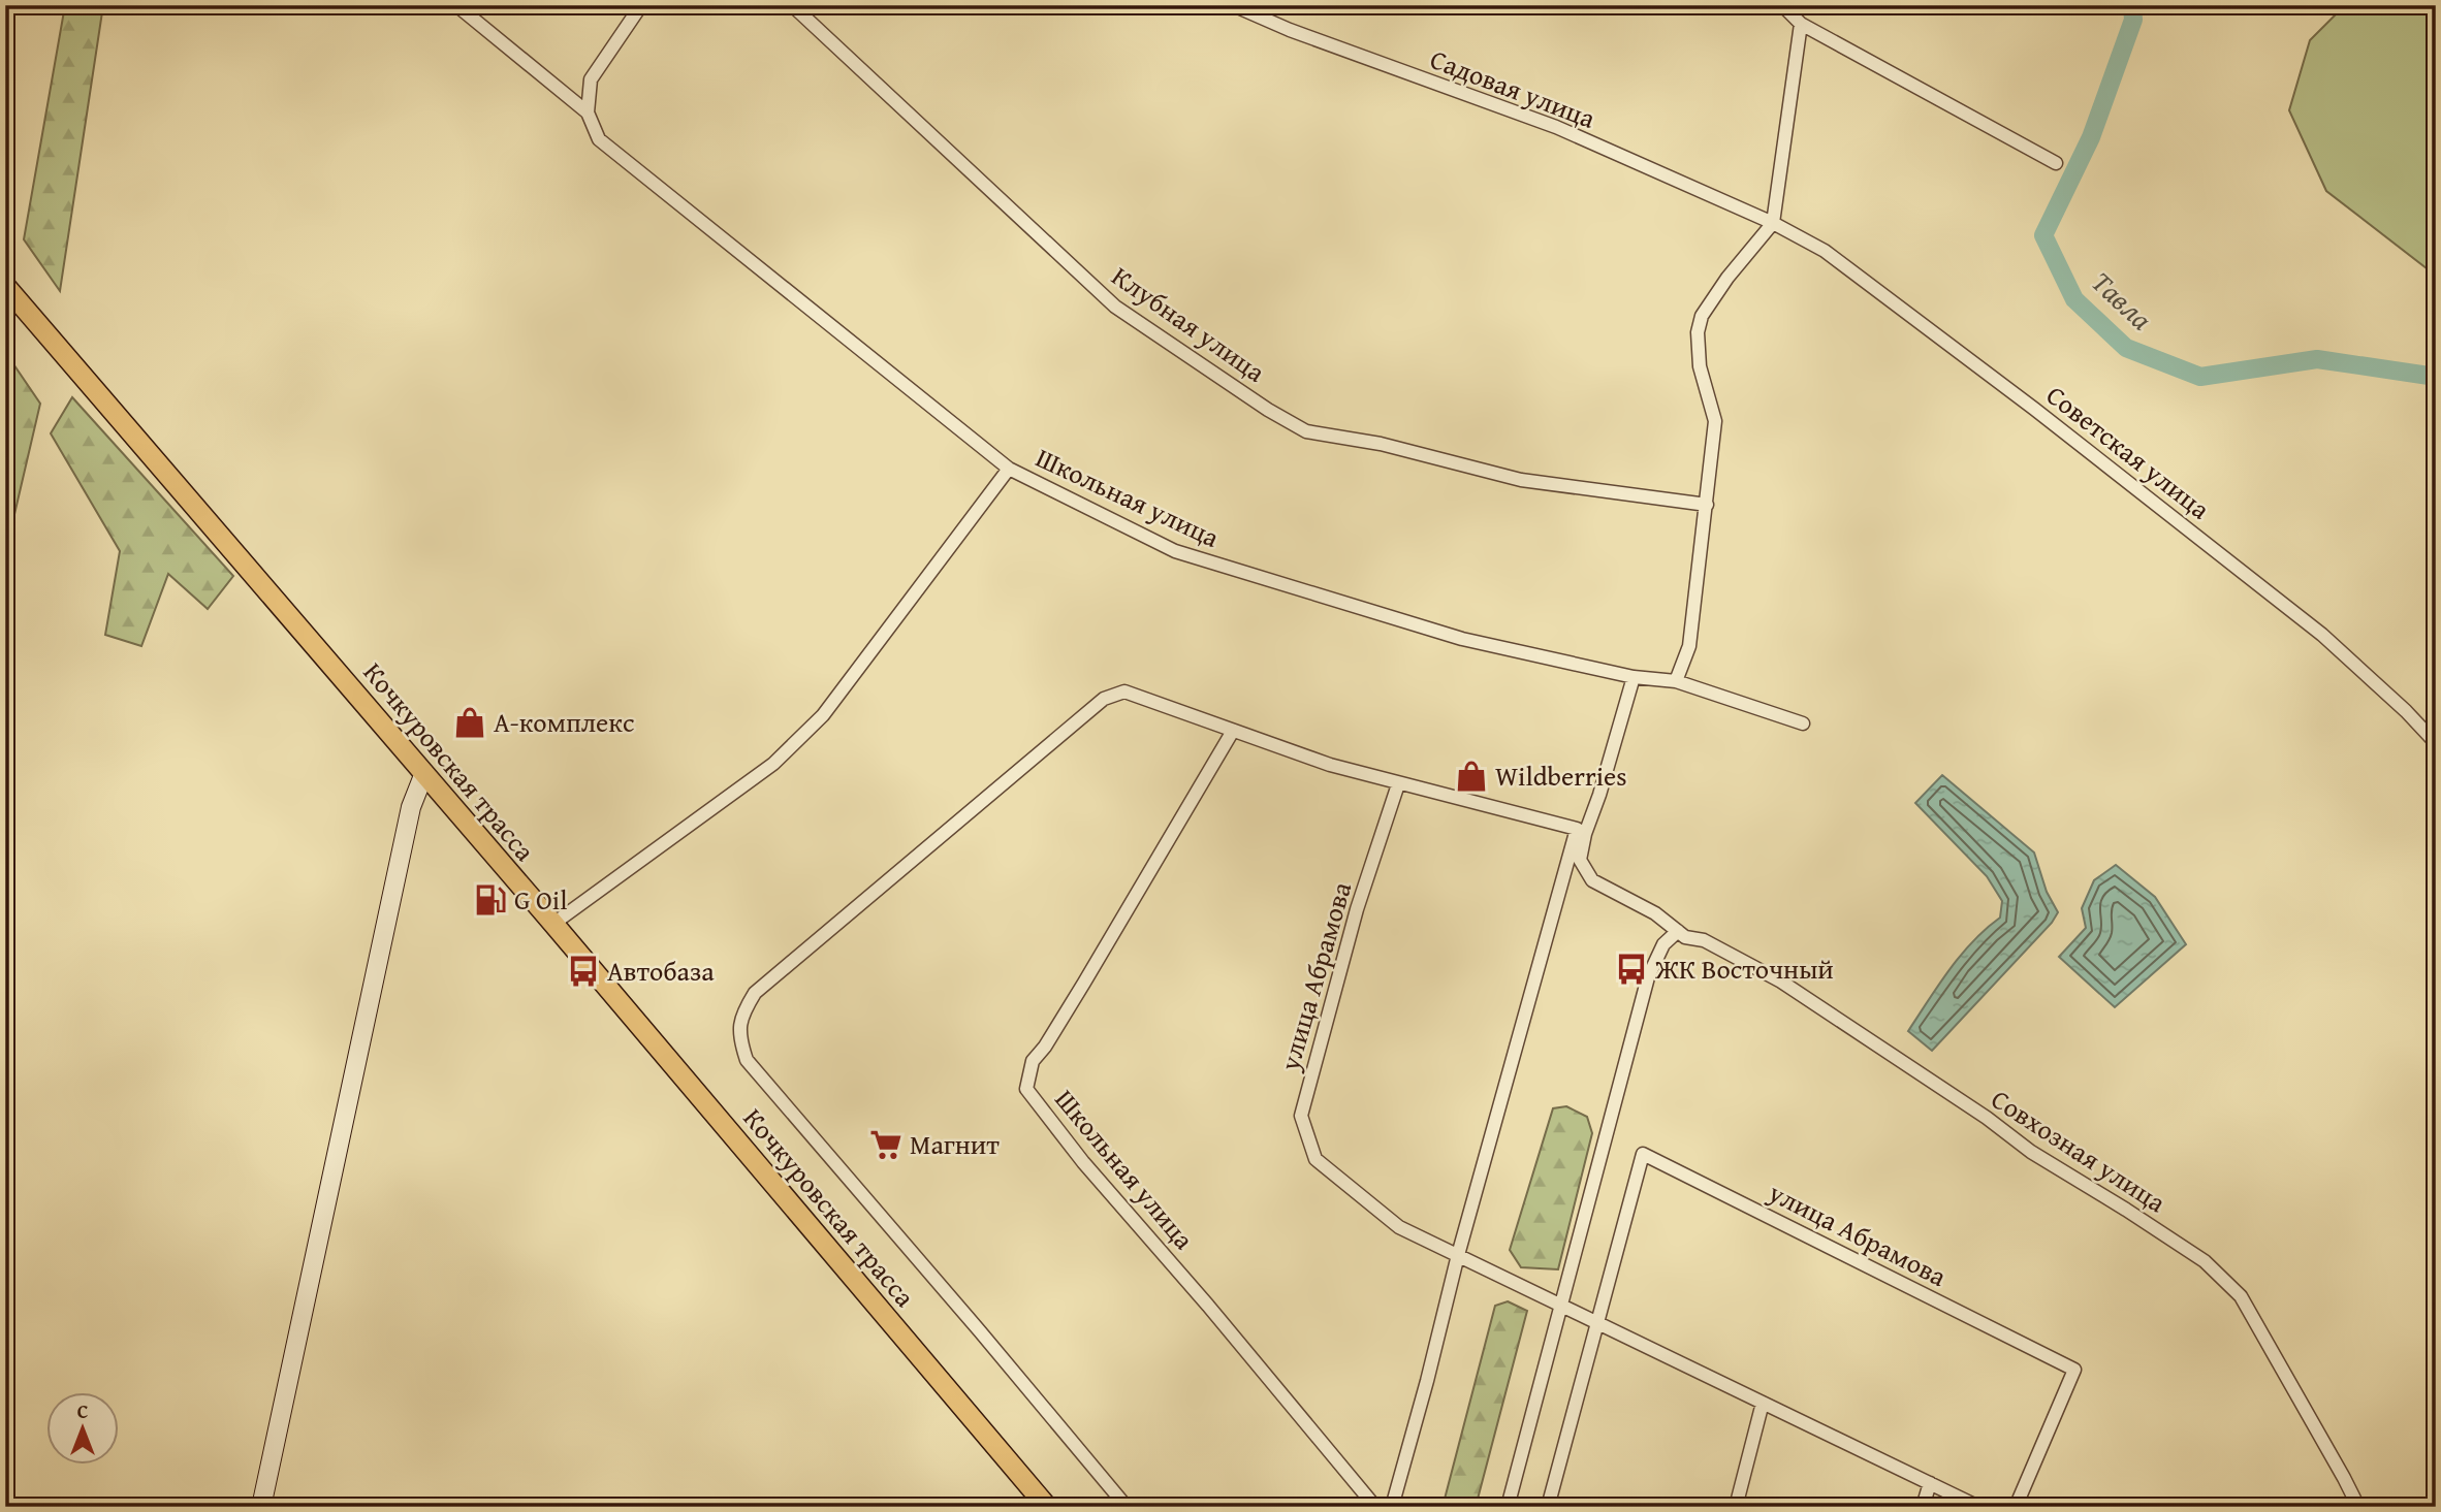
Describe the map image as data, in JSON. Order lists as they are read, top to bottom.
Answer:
{
  "streets": {
    "main road": ["Кочкуровская трасса"],
    "street": [
      "Садовая улица",
      "Клубная улица",
      "Советская улица",
      "Школьная улица",
      "улица Абрамова",
      "Совхозная улица"
    ]
  },
  "crossings": [
    ["Садовая улица", "Советская улица"]
  ],
  "water": ["Тавла"],
  "places": {
    "shop": ["А-комплекс", "Wildberries"],
    "fuel station": ["G Oil"],
    "bus stop": ["ЖК Восточный", "Автобаза"],
    "supermarket": ["Магнит"]
  },
  "north": "top"
}
